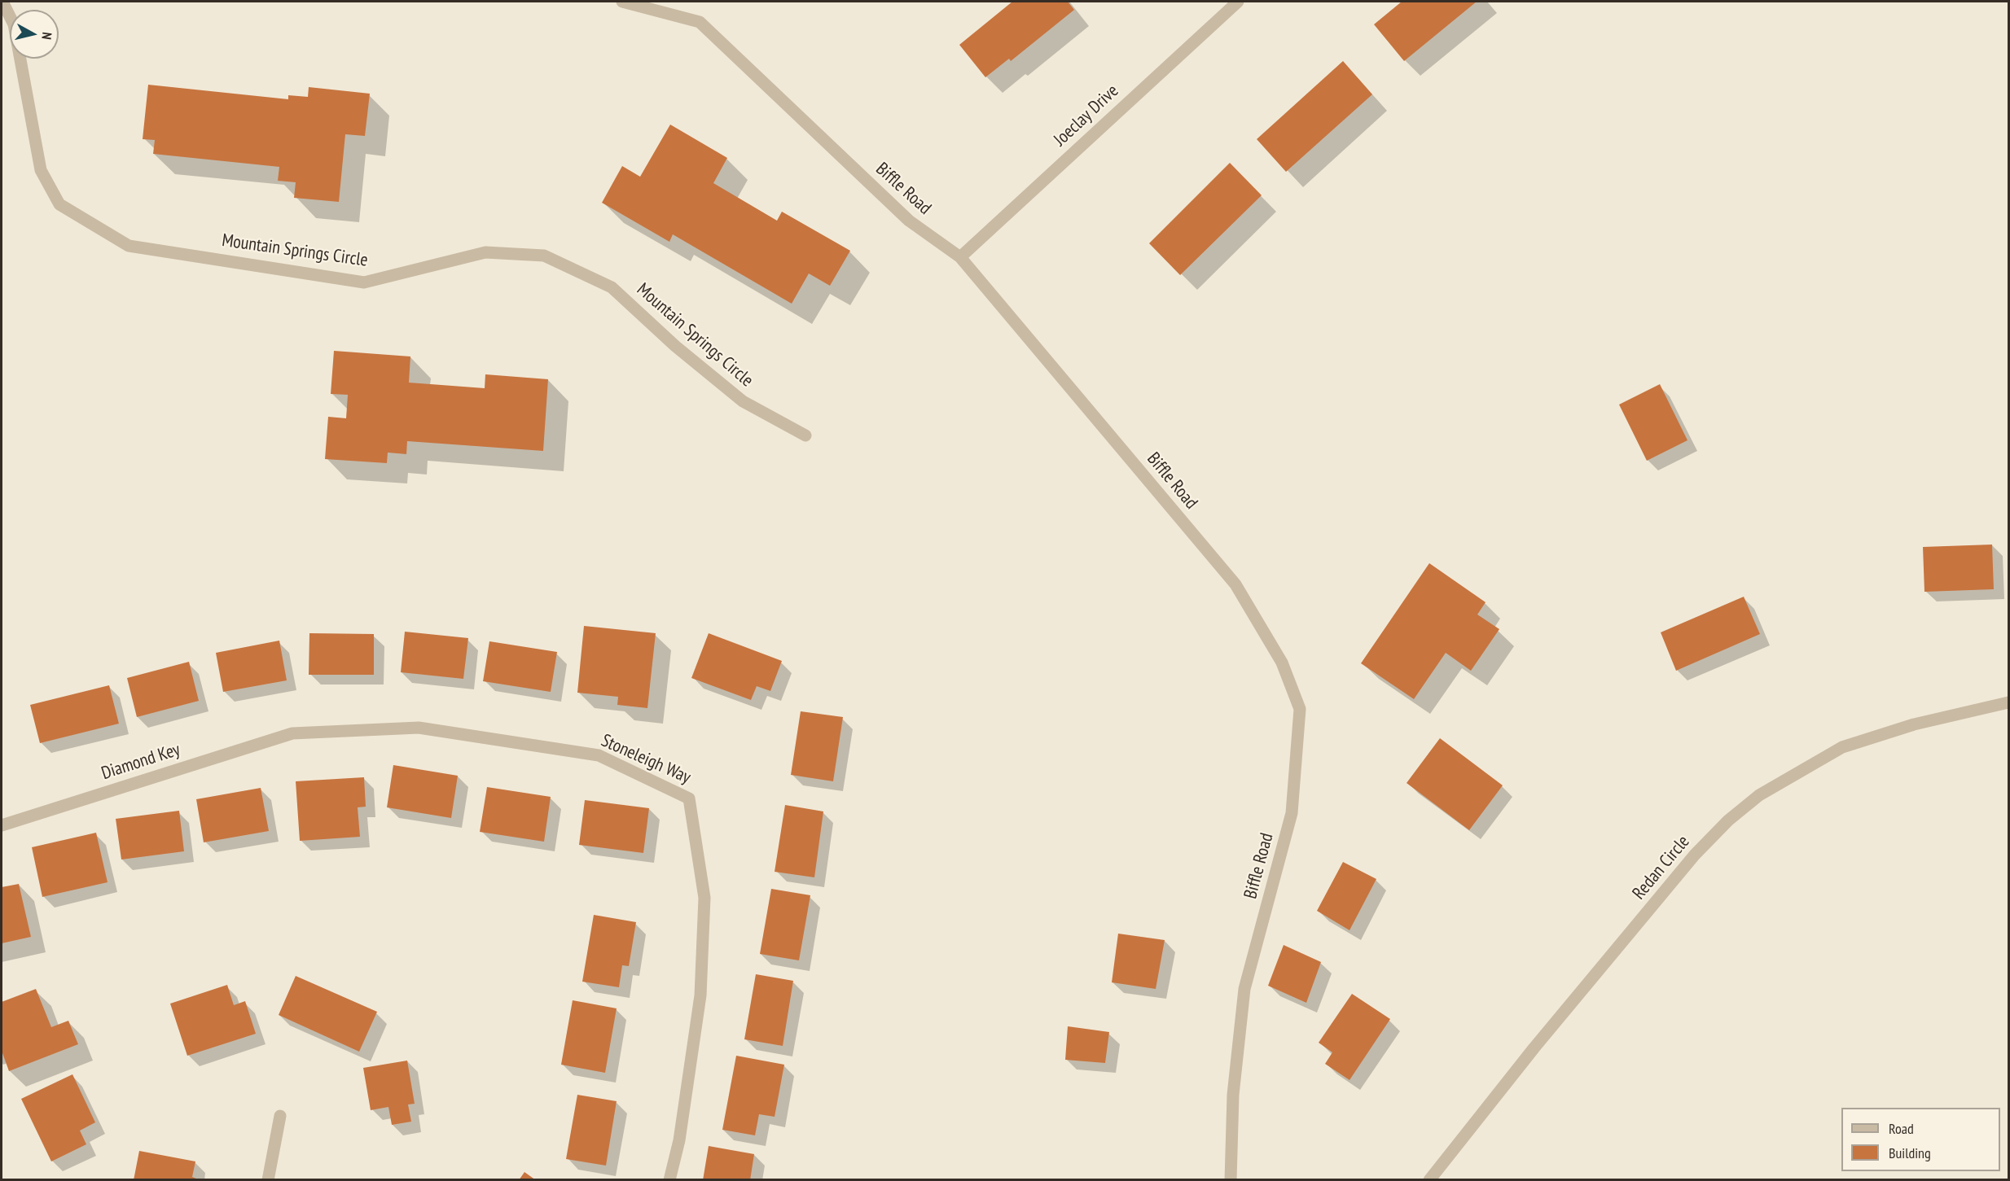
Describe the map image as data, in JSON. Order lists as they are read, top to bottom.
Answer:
{
  "streets": {
    "street": [
      "Joeclay Drive",
      "Biffle Road",
      "Mountain Springs Circle",
      "Stoneleigh Way",
      "Diamond Key",
      "Redan Circle"
    ]
  },
  "crossings": [
    ["Joeclay Drive", "Biffle Road"],
    ["Stoneleigh Way", "Diamond Key"]
  ],
  "legend": ["Road", "Building"],
  "north": "right"
}
